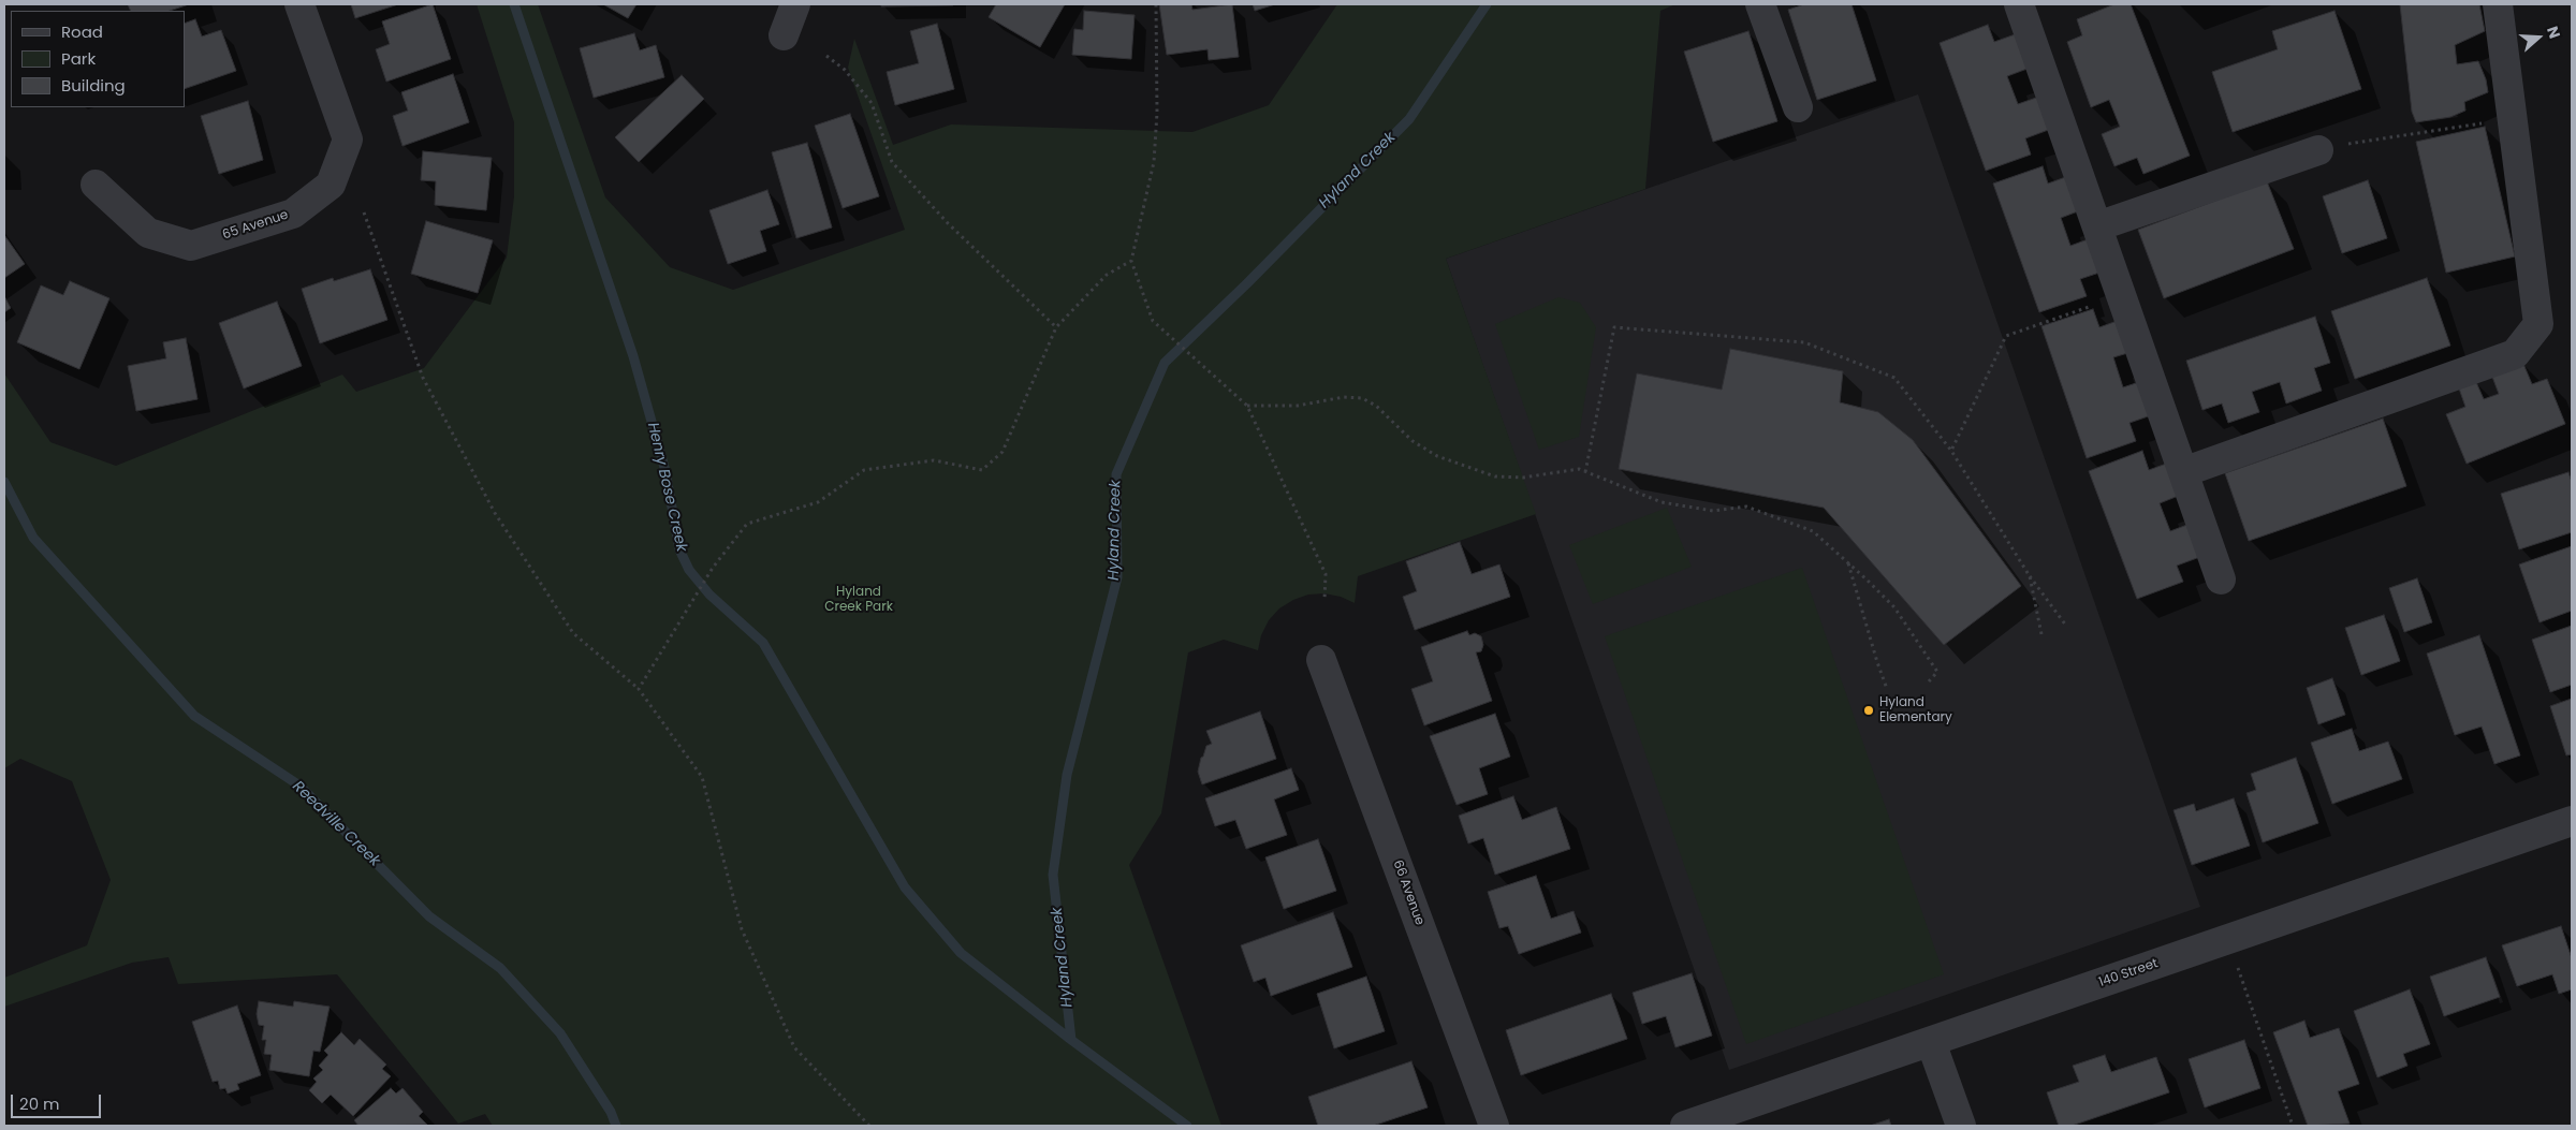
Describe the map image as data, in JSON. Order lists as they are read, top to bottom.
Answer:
{
  "streets": {
    "street": ["65 Avenue", "66 Avenue", "140 Street"]
  },
  "water": ["Hyland Creek", "Henry Bose Creek", "Reedville Creek"],
  "parks": ["Hyland Creek Park"],
  "places": ["Hyland Elementary"],
  "legend": ["Road", "Park", "Building"],
  "scale_bar": "20 m",
  "north": "right"
}
